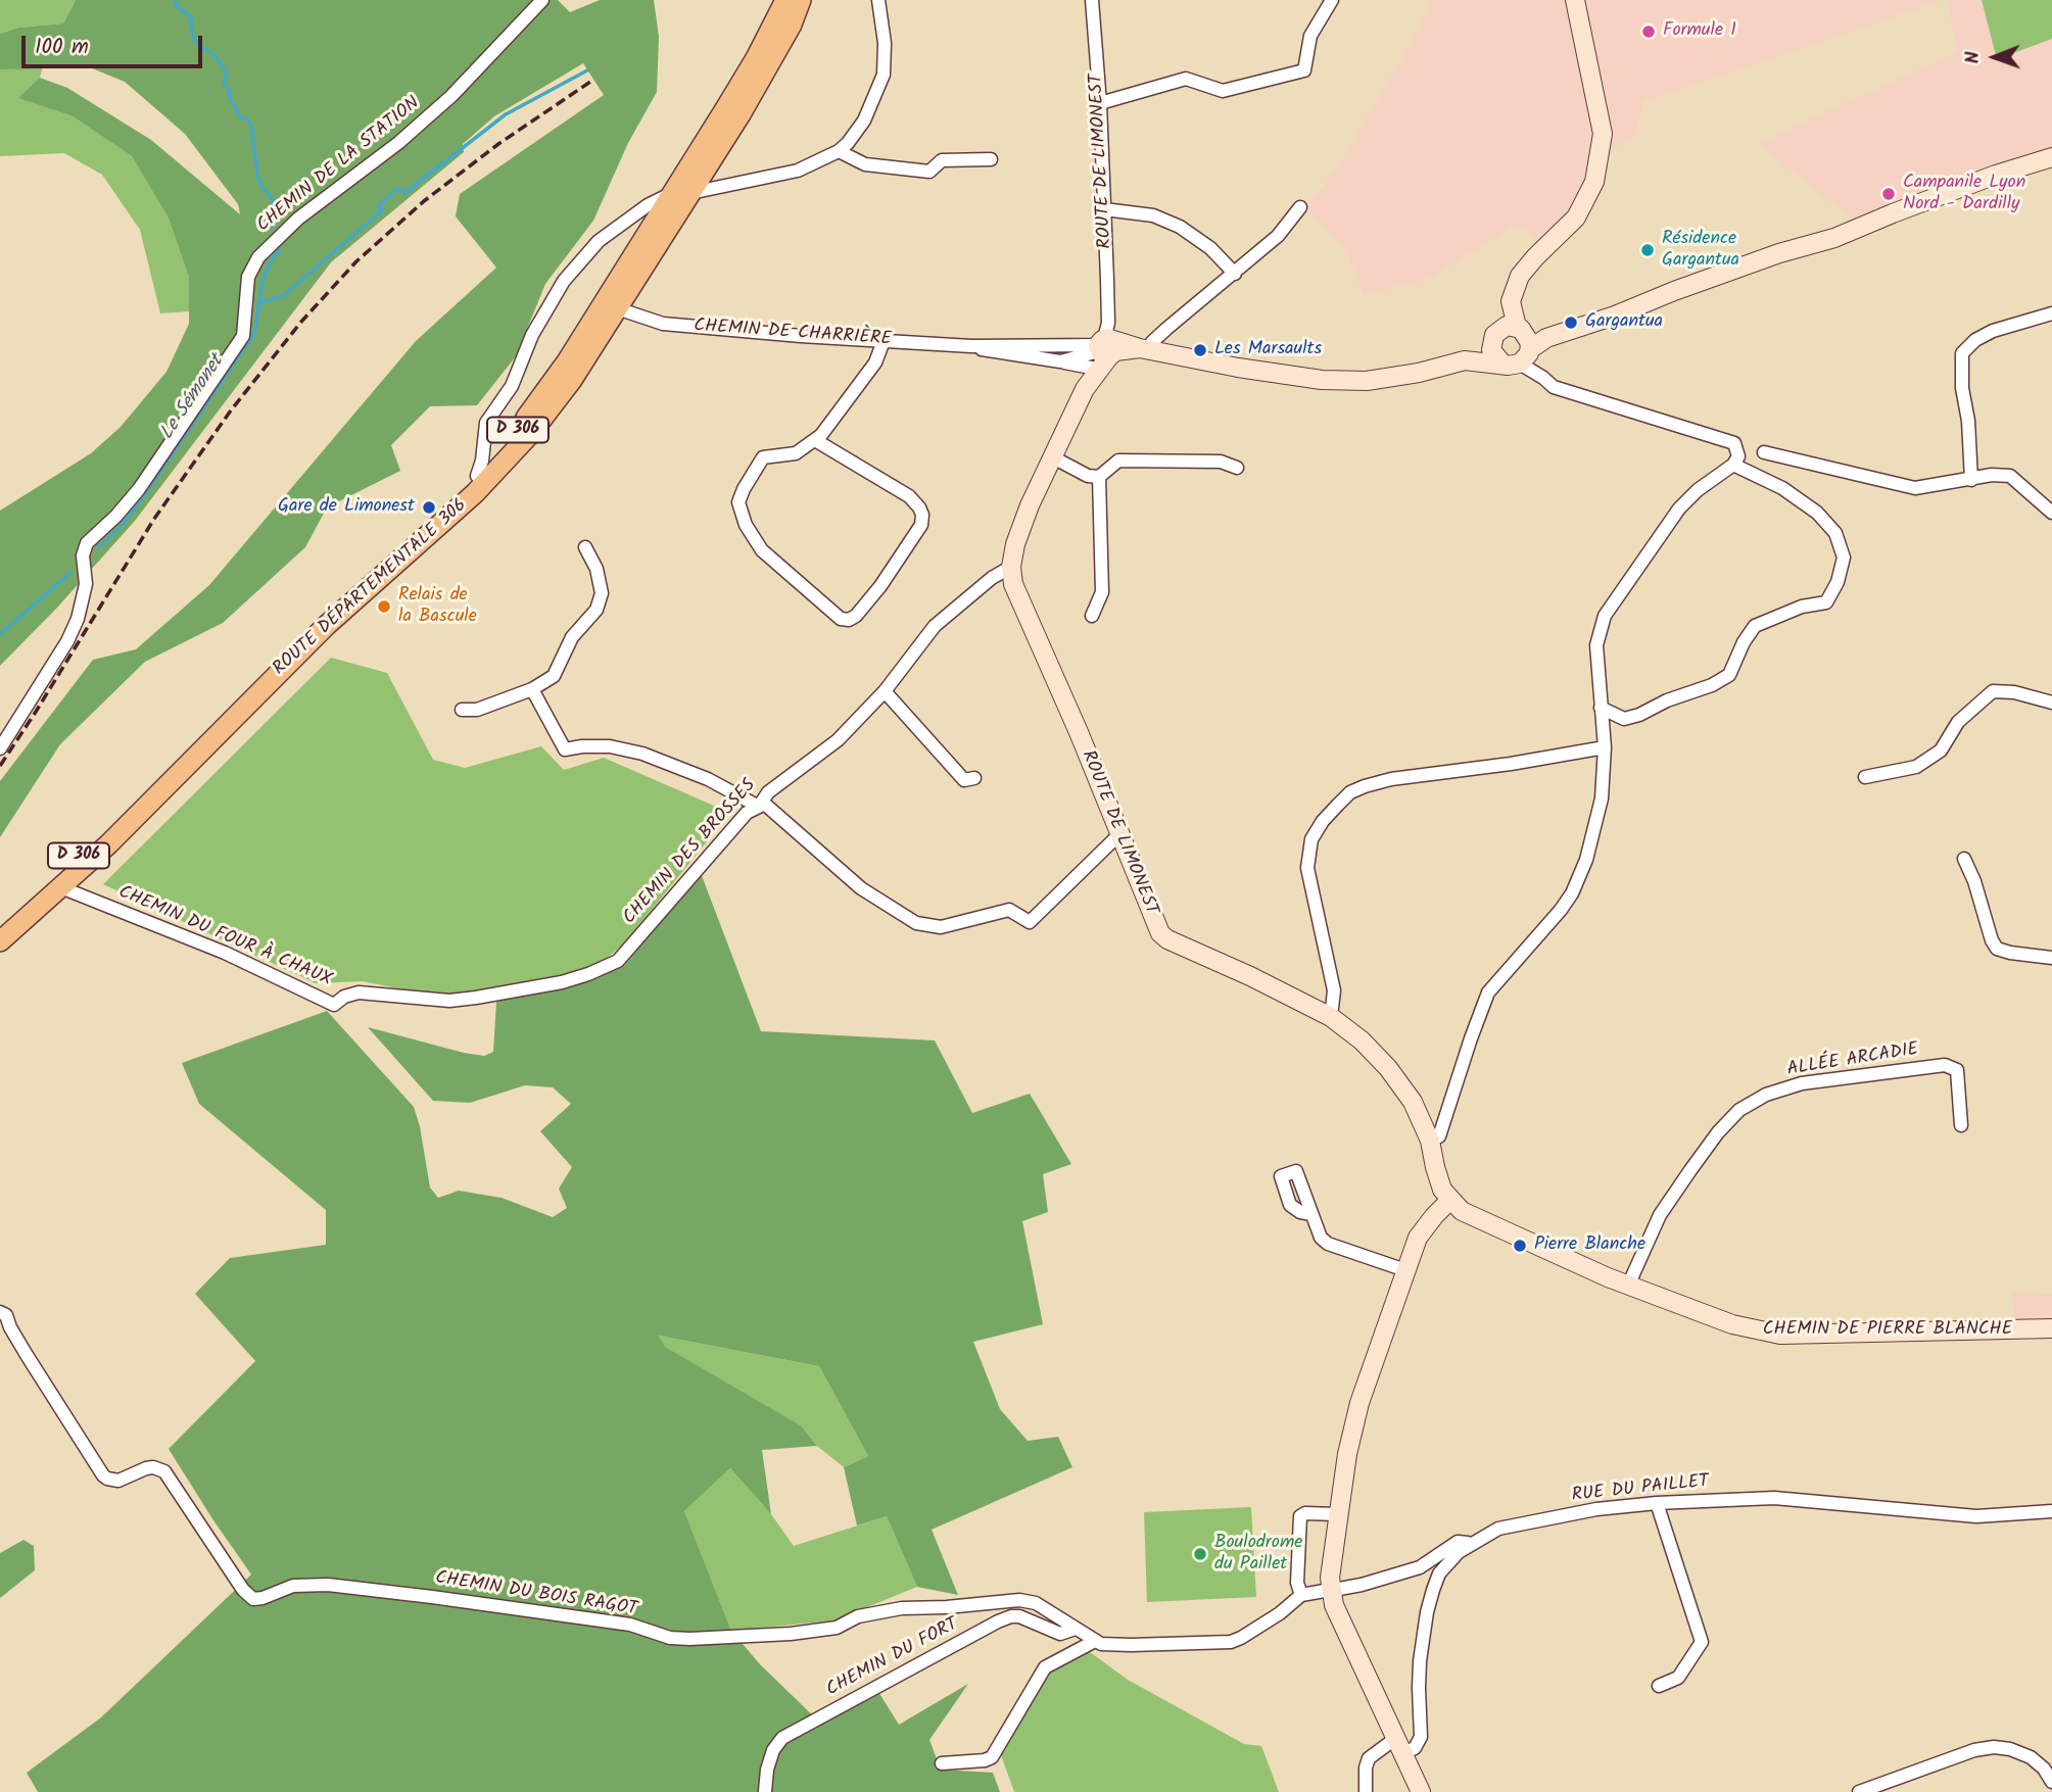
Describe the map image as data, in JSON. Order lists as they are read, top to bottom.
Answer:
{
  "streets": {
    "main road": ["D 306", "ROUTE DÉPARTEMENTALE 306"],
    "street": [
      "ROUTE DE LIMONEST",
      "CHEMIN DE LA STATION",
      "CHEMIN DE CHARRIÈRE",
      "CHEMIN DES BROSSES",
      "CHEMIN DU FOUR À CHAUX",
      "ALLÉE ARCADIE",
      "CHEMIN DE PIERRE BLANCHE",
      "RUE DU PAILLET",
      "CHEMIN DU BOIS RAGOT",
      "CHEMIN DU FORT"
    ]
  },
  "crossings": [
    ["ROUTE DE LIMONEST", "CHEMIN DE CHARRIÈRE"],
    ["ROUTE DE LIMONEST", "CHEMIN DES BROSSES"],
    ["ROUTE DE LIMONEST", "CHEMIN DE PIERRE BLANCHE"],
    ["CHEMIN DE CHARRIÈRE", "ROUTE DÉPARTEMENTALE 306"],
    ["ROUTE DÉPARTEMENTALE 306", "CHEMIN DU FOUR À CHAUX"],
    ["CHEMIN DES BROSSES", "CHEMIN DU FOUR À CHAUX"],
    ["ALLÉE ARCADIE", "CHEMIN DE PIERRE BLANCHE"],
    ["RUE DU PAILLET", "CHEMIN DU BOIS RAGOT"],
    ["CHEMIN DU BOIS RAGOT", "CHEMIN DU FORT"]
  ],
  "water": ["Le Sémonet"],
  "places": [
    "Formule 1",
    "Campanile Lyon Nord - Dardilly",
    "Résidence Gargantua",
    "Gargantua",
    "Les Marsaults",
    "Gare de Limonest",
    "Relais de la Bascule",
    "Pierre Blanche",
    "Boulodrome du Paillet"
  ],
  "scale_bar": "100 m",
  "north": "left"
}
